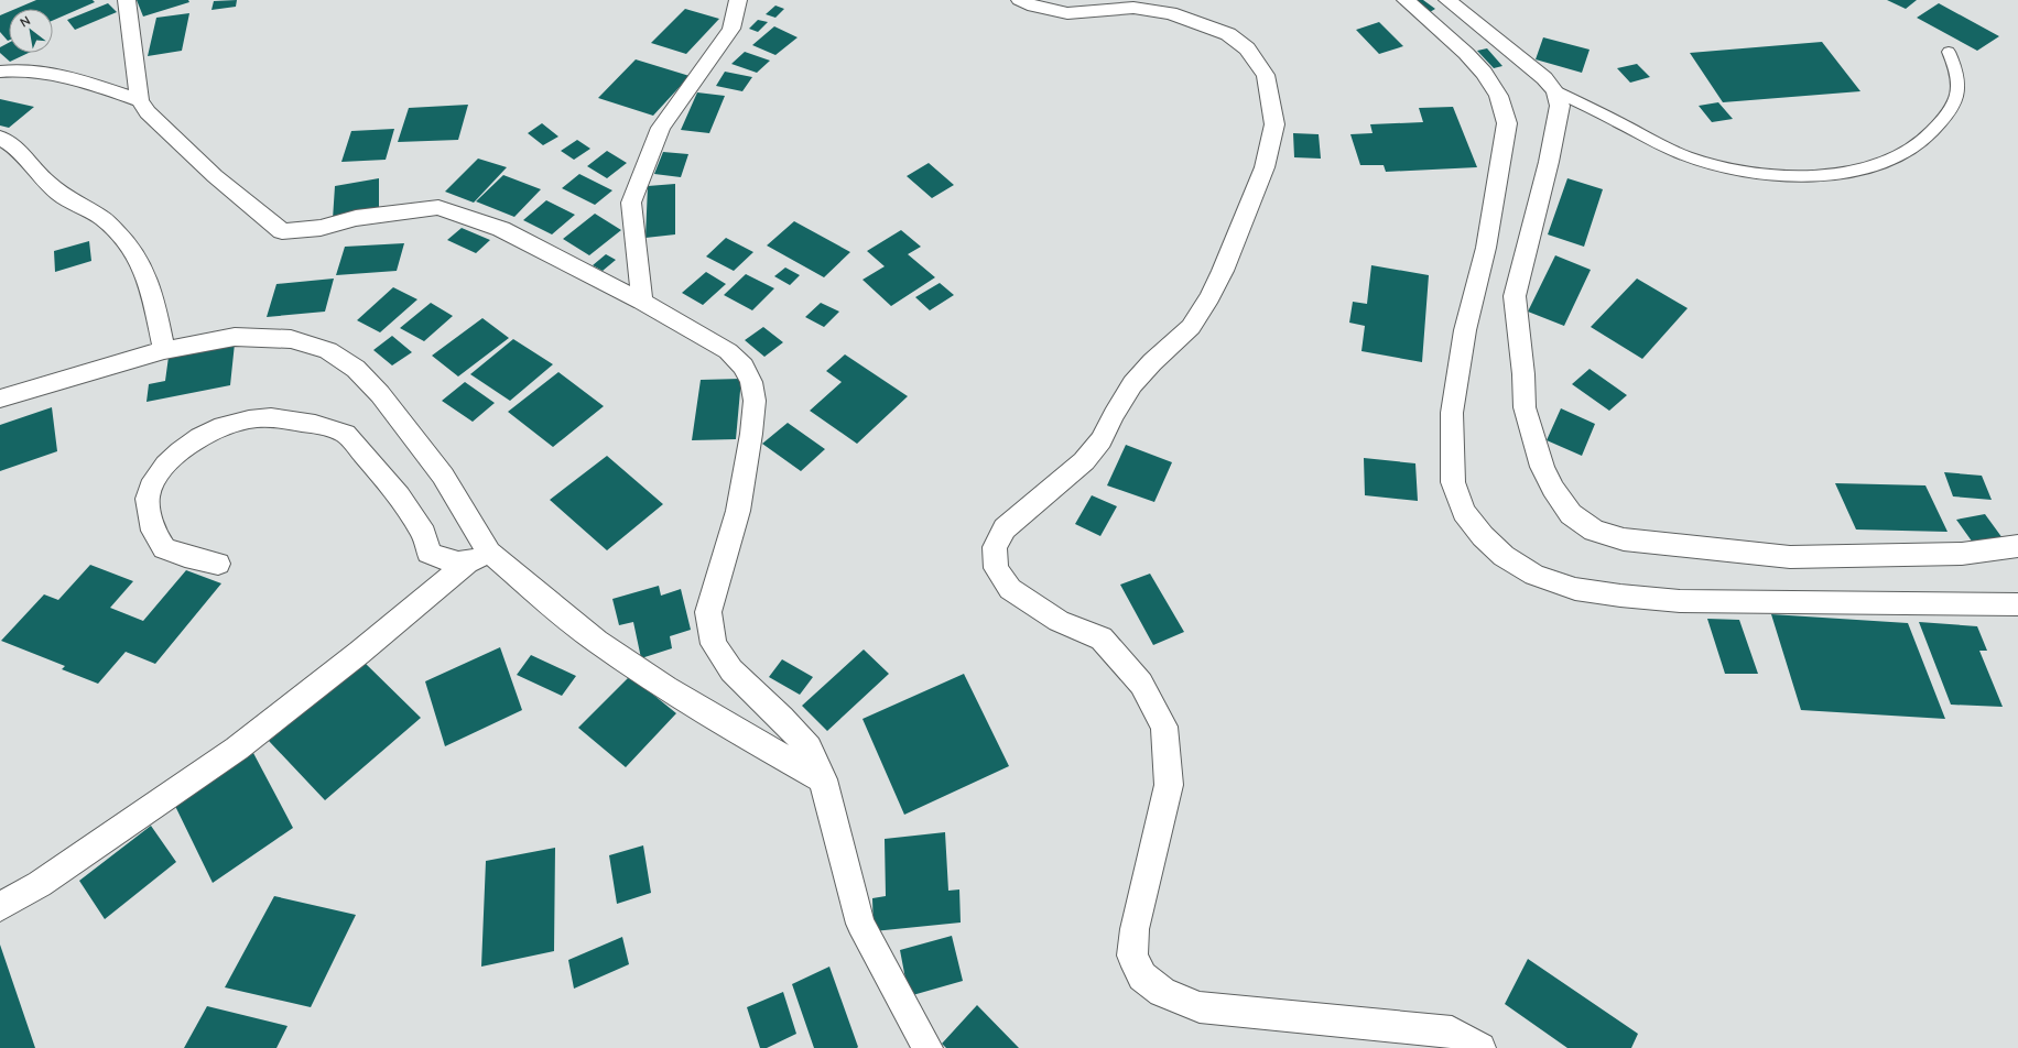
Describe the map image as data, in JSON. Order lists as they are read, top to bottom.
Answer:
{
  "north": "top left"
}
